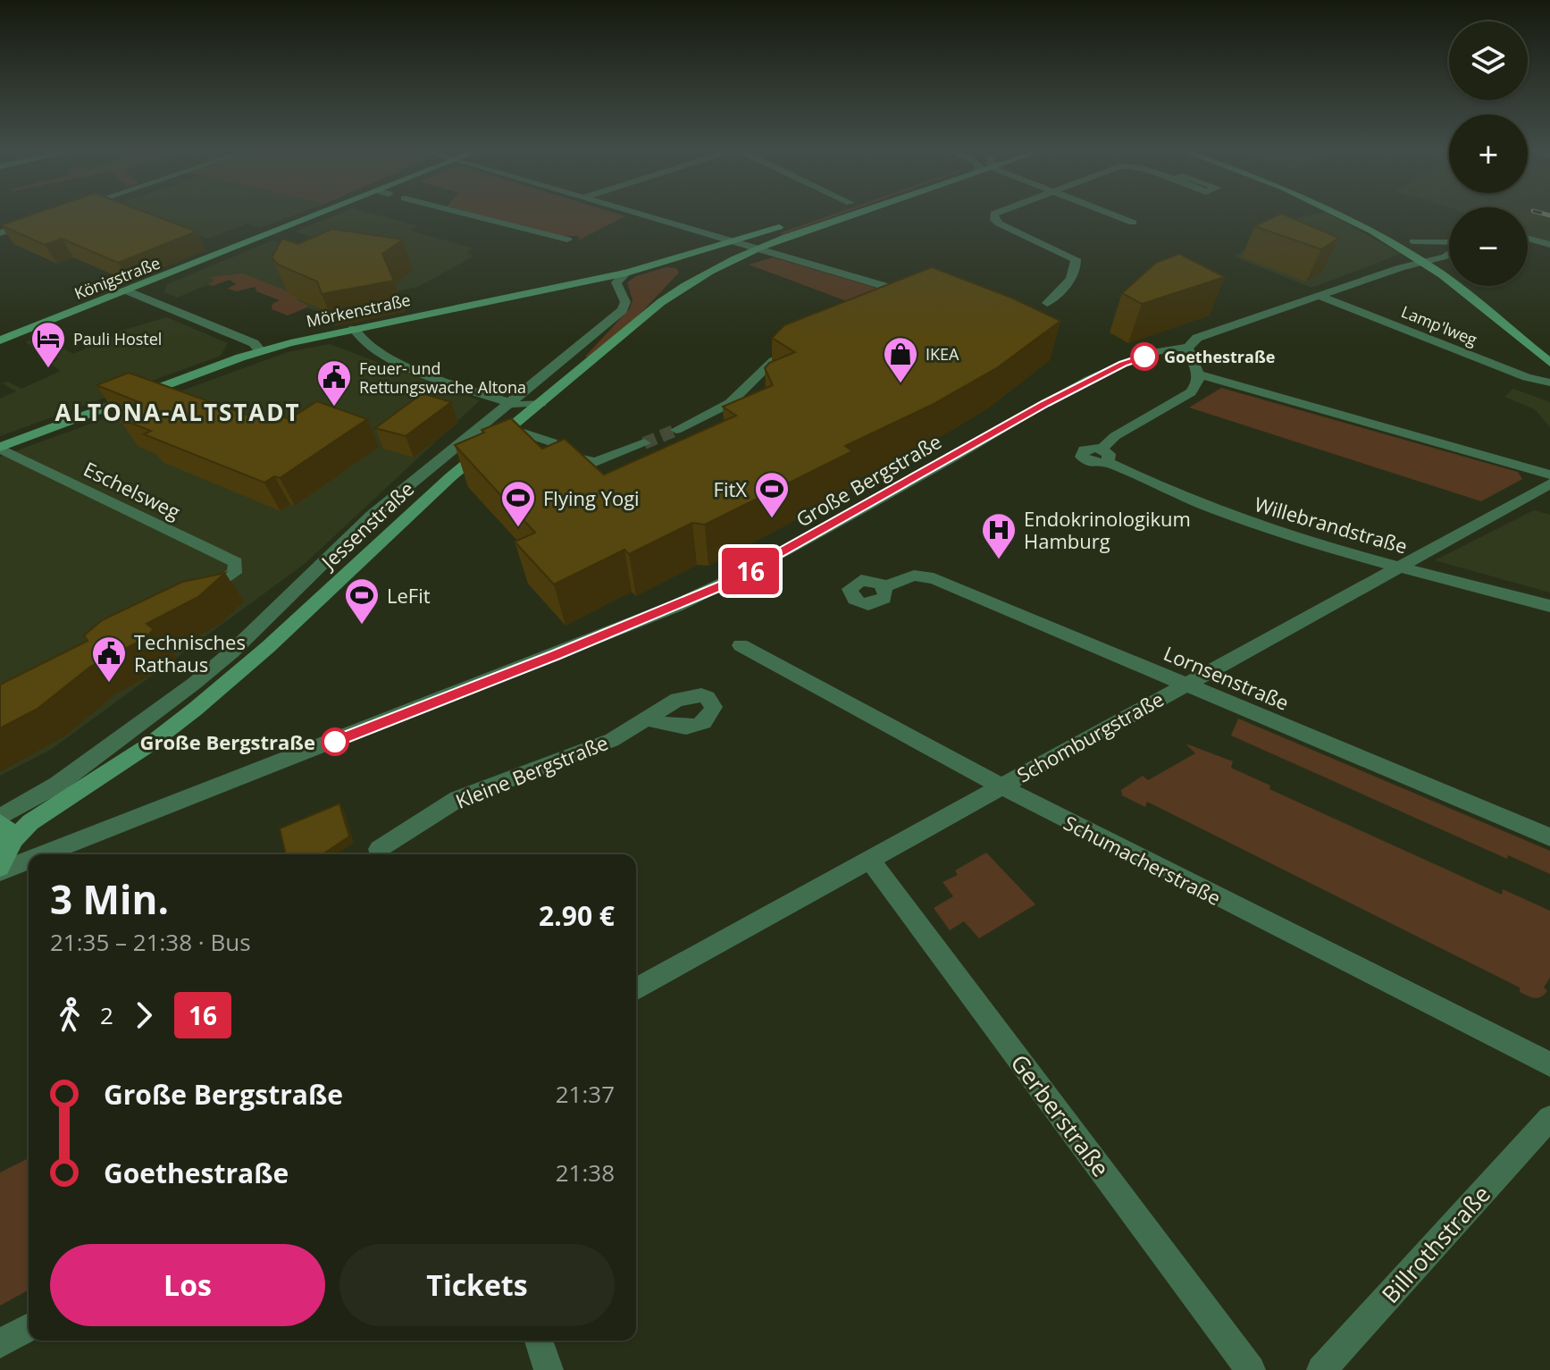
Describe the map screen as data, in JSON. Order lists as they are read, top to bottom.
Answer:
{
  "streets": {
    "street": [
      "Königstraße",
      "Mörkenstraße",
      "Lamp'lweg",
      "Große Bergstraße",
      "Eschelsweg",
      "Jessenstraße",
      "Willebrandstraße",
      "Lornsenstraße",
      "Schomburgstraße",
      "Kleine Bergstraße",
      "Schumacherstraße",
      "Gerberstraße",
      "Billrothstraße"
    ]
  },
  "crossings": [
    ["Mörkenstraße", "Eschelsweg"],
    ["Mörkenstraße", "Jessenstraße"],
    ["Lamp'lweg", "Große Bergstraße"],
    ["Willebrandstraße", "Schomburgstraße"],
    ["Lornsenstraße", "Schomburgstraße"],
    ["Schomburgstraße", "Schumacherstraße"],
    ["Schomburgstraße", "Gerberstraße"]
  ],
  "districts": ["ALTONA-ALTSTADT"],
  "places": {
    "other": ["Goethestraße", "Große Bergstraße"],
    "hotel": ["Pauli Hostel"],
    "shop": ["IKEA"],
    "public building": ["Feuer- und Rettungswache Altona", "Technisches Rathaus"],
    "sports": ["FitX", "Flying Yogi", "LeFit"],
    "hospital": ["Endokrinologikum Hamburg"]
  },
  "lines": ["bus line 16"],
  "page": {
    "on_map": "16",
    "map_buttons": ["+", "−"],
    "heading": ["3 Min.", "21:35 – 21:38 · Bus", "2.90 €"],
    "legs": ["2", "16"],
    "list": [
      {
        "name": "Große Bergstraße",
        "value": "21:37"
      },
      {
        "name": "Goethestraße",
        "value": "21:38"
      }
    ],
    "buttons": ["Los", "Tickets"]
  }
}
